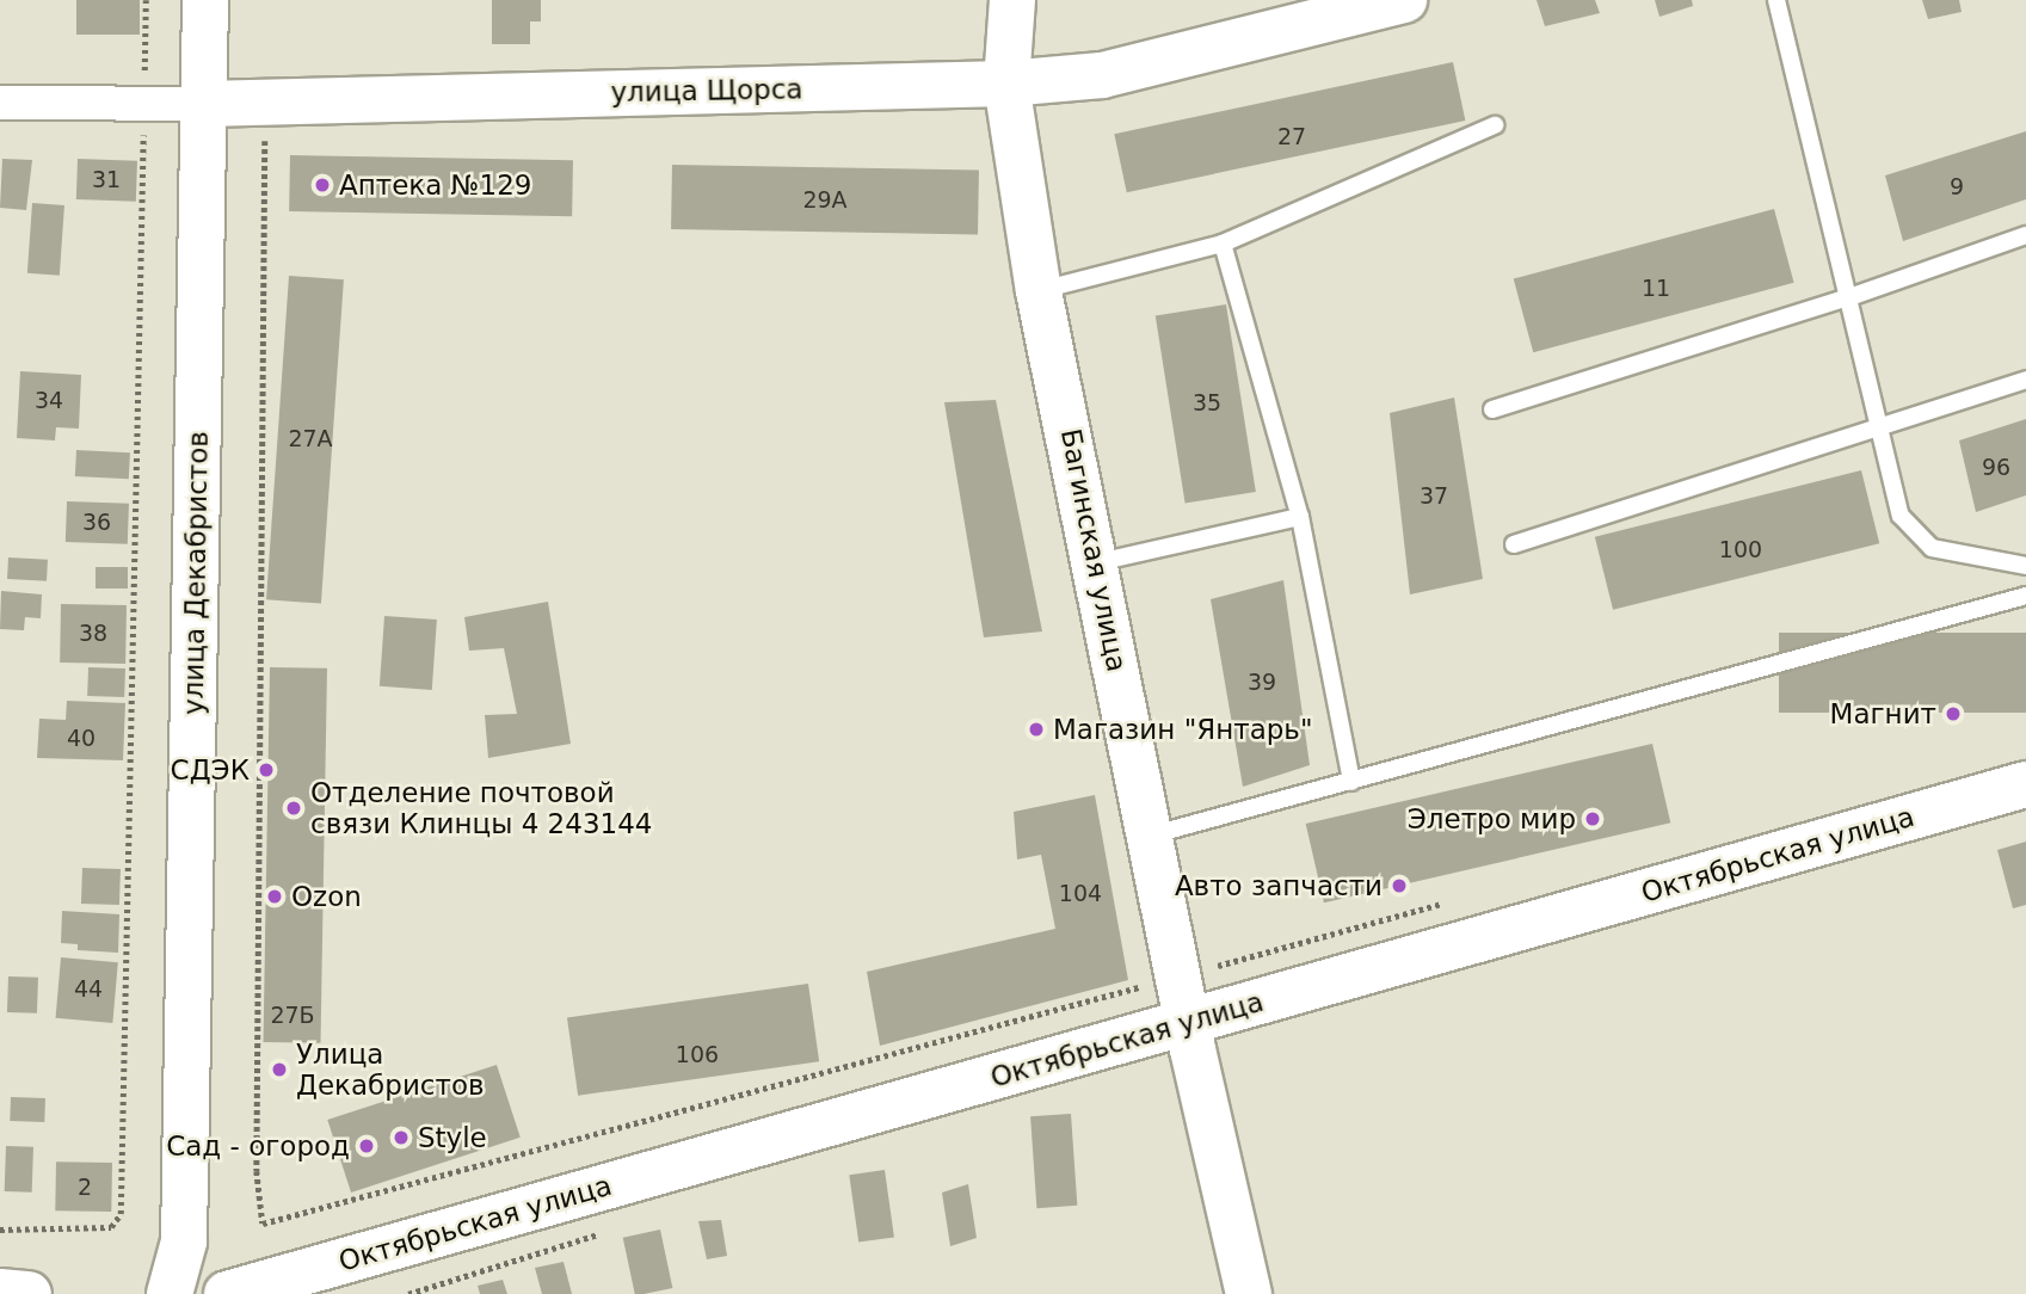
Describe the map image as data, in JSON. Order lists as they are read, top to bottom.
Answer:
{
  "streets": {
    "main road": [
      "улица Щорса",
      "Багинская улица",
      "улица Декабристов",
      "Октябрьская улица"
    ]
  },
  "crossings": [
    ["улица Щорса", "Багинская улица"],
    ["улица Щорса", "улица Декабристов"],
    ["Багинская улица", "Октябрьская улица"]
  ],
  "places": [
    "Аптека №129",
    "Магнит",
    "Магазин \"Янтарь\"",
    "СДЭК",
    "Отделение почтовой связи Клинцы 4 243144",
    "Элетро мир",
    "Авто запчасти",
    "Ozon",
    "Улица Декабристов",
    "Style",
    "Сад - огород"
  ],
  "house_numbers": [
    "27",
    "31",
    "9",
    "29А",
    "11",
    "34",
    "35",
    "27А",
    "96",
    "37",
    "36",
    "100",
    "38",
    "39",
    "40",
    "104",
    "44",
    "27Б",
    "106",
    "2"
  ]
}
